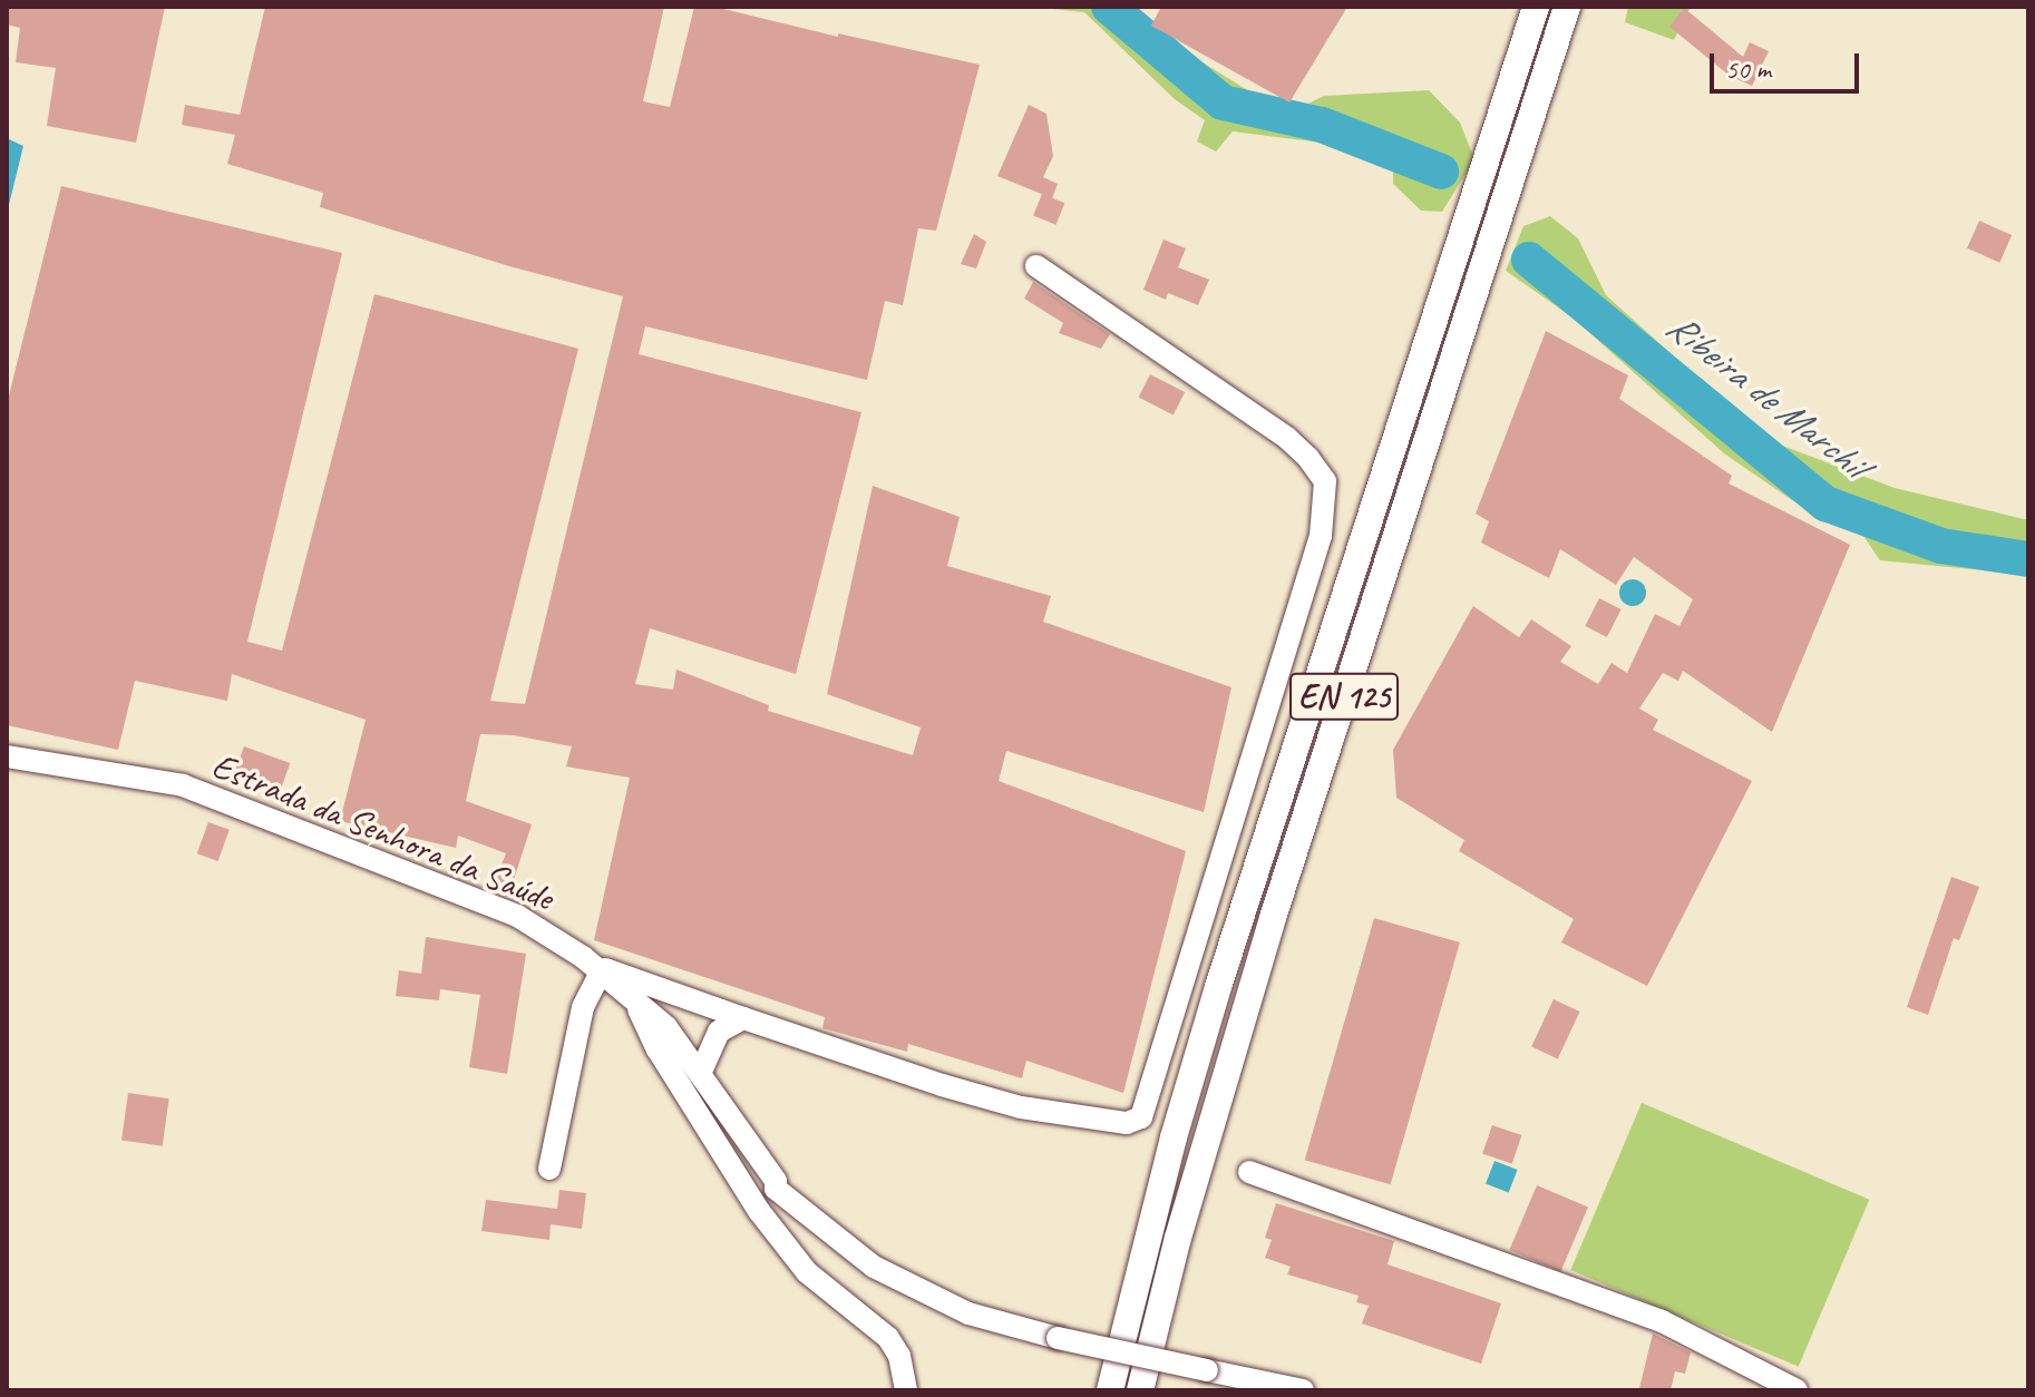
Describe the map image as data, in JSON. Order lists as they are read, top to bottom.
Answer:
{
  "streets": {
    "main road": ["EN 125"],
    "street": ["Estrada da Senhora da Saúde"]
  },
  "water": ["Ribeira de Marchil"],
  "scale_bar": "50 m"
}
